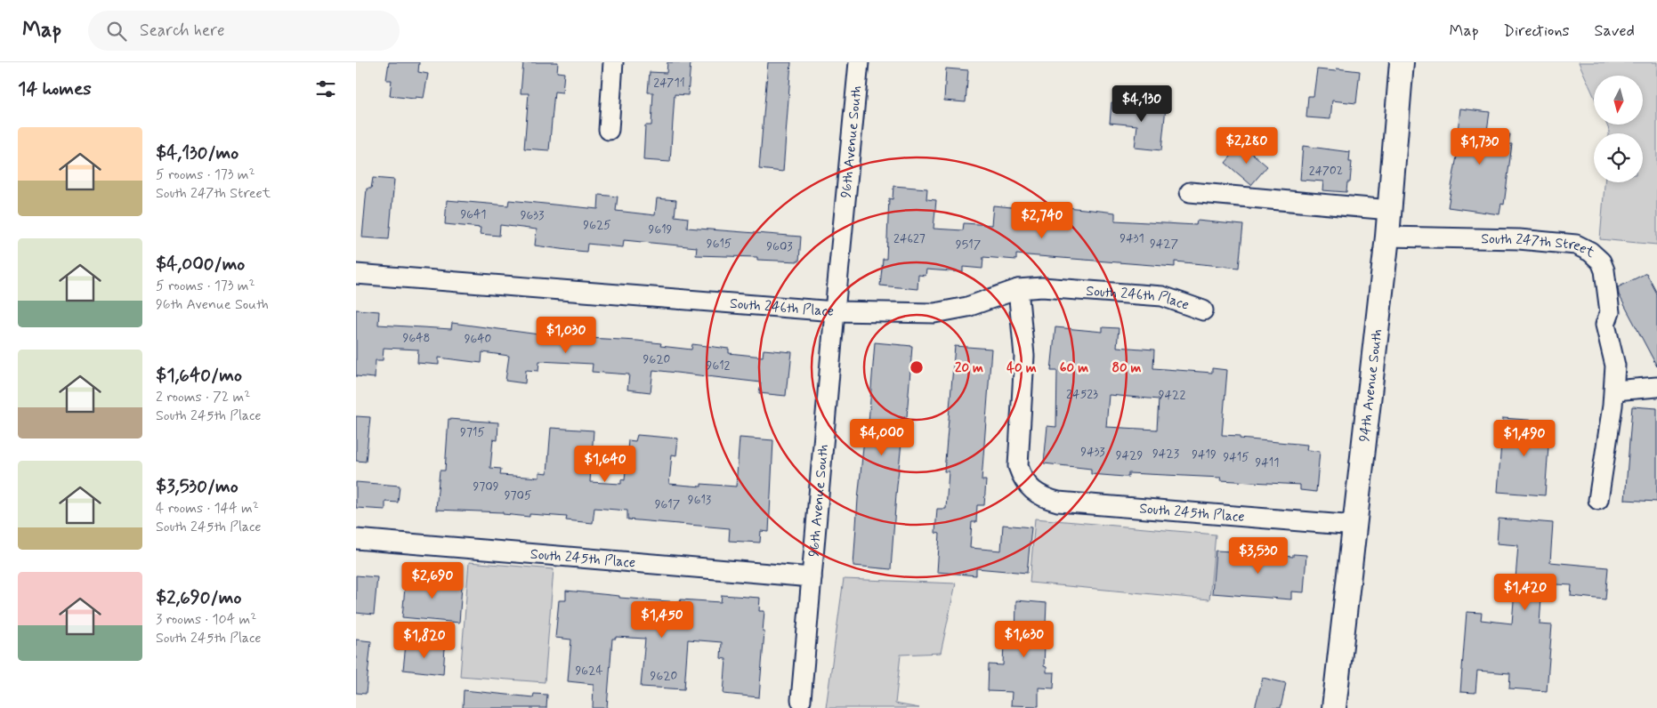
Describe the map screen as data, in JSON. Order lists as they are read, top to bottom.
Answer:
{
  "streets": {
    "street": [
      "96th Avenue South",
      "South 247th Street",
      "South 246th Place",
      "94th Avenue South",
      "South 245th Place"
    ]
  },
  "crossings": [
    ["96th Avenue South", "South 246th Place"],
    ["96th Avenue South", "South 245th Place"],
    ["South 247th Street", "94th Avenue South"],
    ["South 246th Place", "South 245th Place"],
    ["94th Avenue South", "South 245th Place"]
  ],
  "house_numbers": [
    "24711",
    "24702",
    "9641",
    "9633",
    "9625",
    "9619",
    "24627",
    "9431",
    "9615",
    "9427",
    "9517",
    "9603",
    "9648",
    "9640",
    "9620",
    "9612",
    "24523",
    "9422",
    "9715",
    "9433",
    "9423",
    "9419",
    "9429",
    "9415",
    "9411",
    "9709",
    "9705",
    "9613",
    "9617",
    "9624",
    "9620"
  ],
  "north": "bottom",
  "page": {
    "header": "Map",
    "search": "Search here",
    "nav": ["Map", "Directions", "Saved"],
    "heading": "14 homes",
    "price": [
      "$4,130",
      "$2,280",
      "$1,730",
      "$2,740",
      "$1,030",
      "$4,000",
      "$1,490",
      "$1,640",
      "$3,530",
      "$2,690",
      "$1,420",
      "$1,450",
      "$1,630",
      "$1,820"
    ],
    "list": [
      {
        "name": "$4,130/mo",
        "note": "5 rooms · 173 m² · South 247th Street"
      },
      {
        "name": "$4,000/mo",
        "note": "5 rooms · 173 m² · 96th Avenue South"
      },
      {
        "name": "$1,640/mo",
        "note": "2 rooms · 72 m² · South 245th Place"
      },
      {
        "name": "$3,530/mo",
        "note": "4 rooms · 144 m² · South 245th Place"
      },
      {
        "name": "$2,690/mo",
        "note": "3 rooms · 104 m² · South 245th Place"
      }
    ]
  },
  "rings": [
    "20 m",
    "40 m",
    "60 m",
    "80 m"
  ]
}
